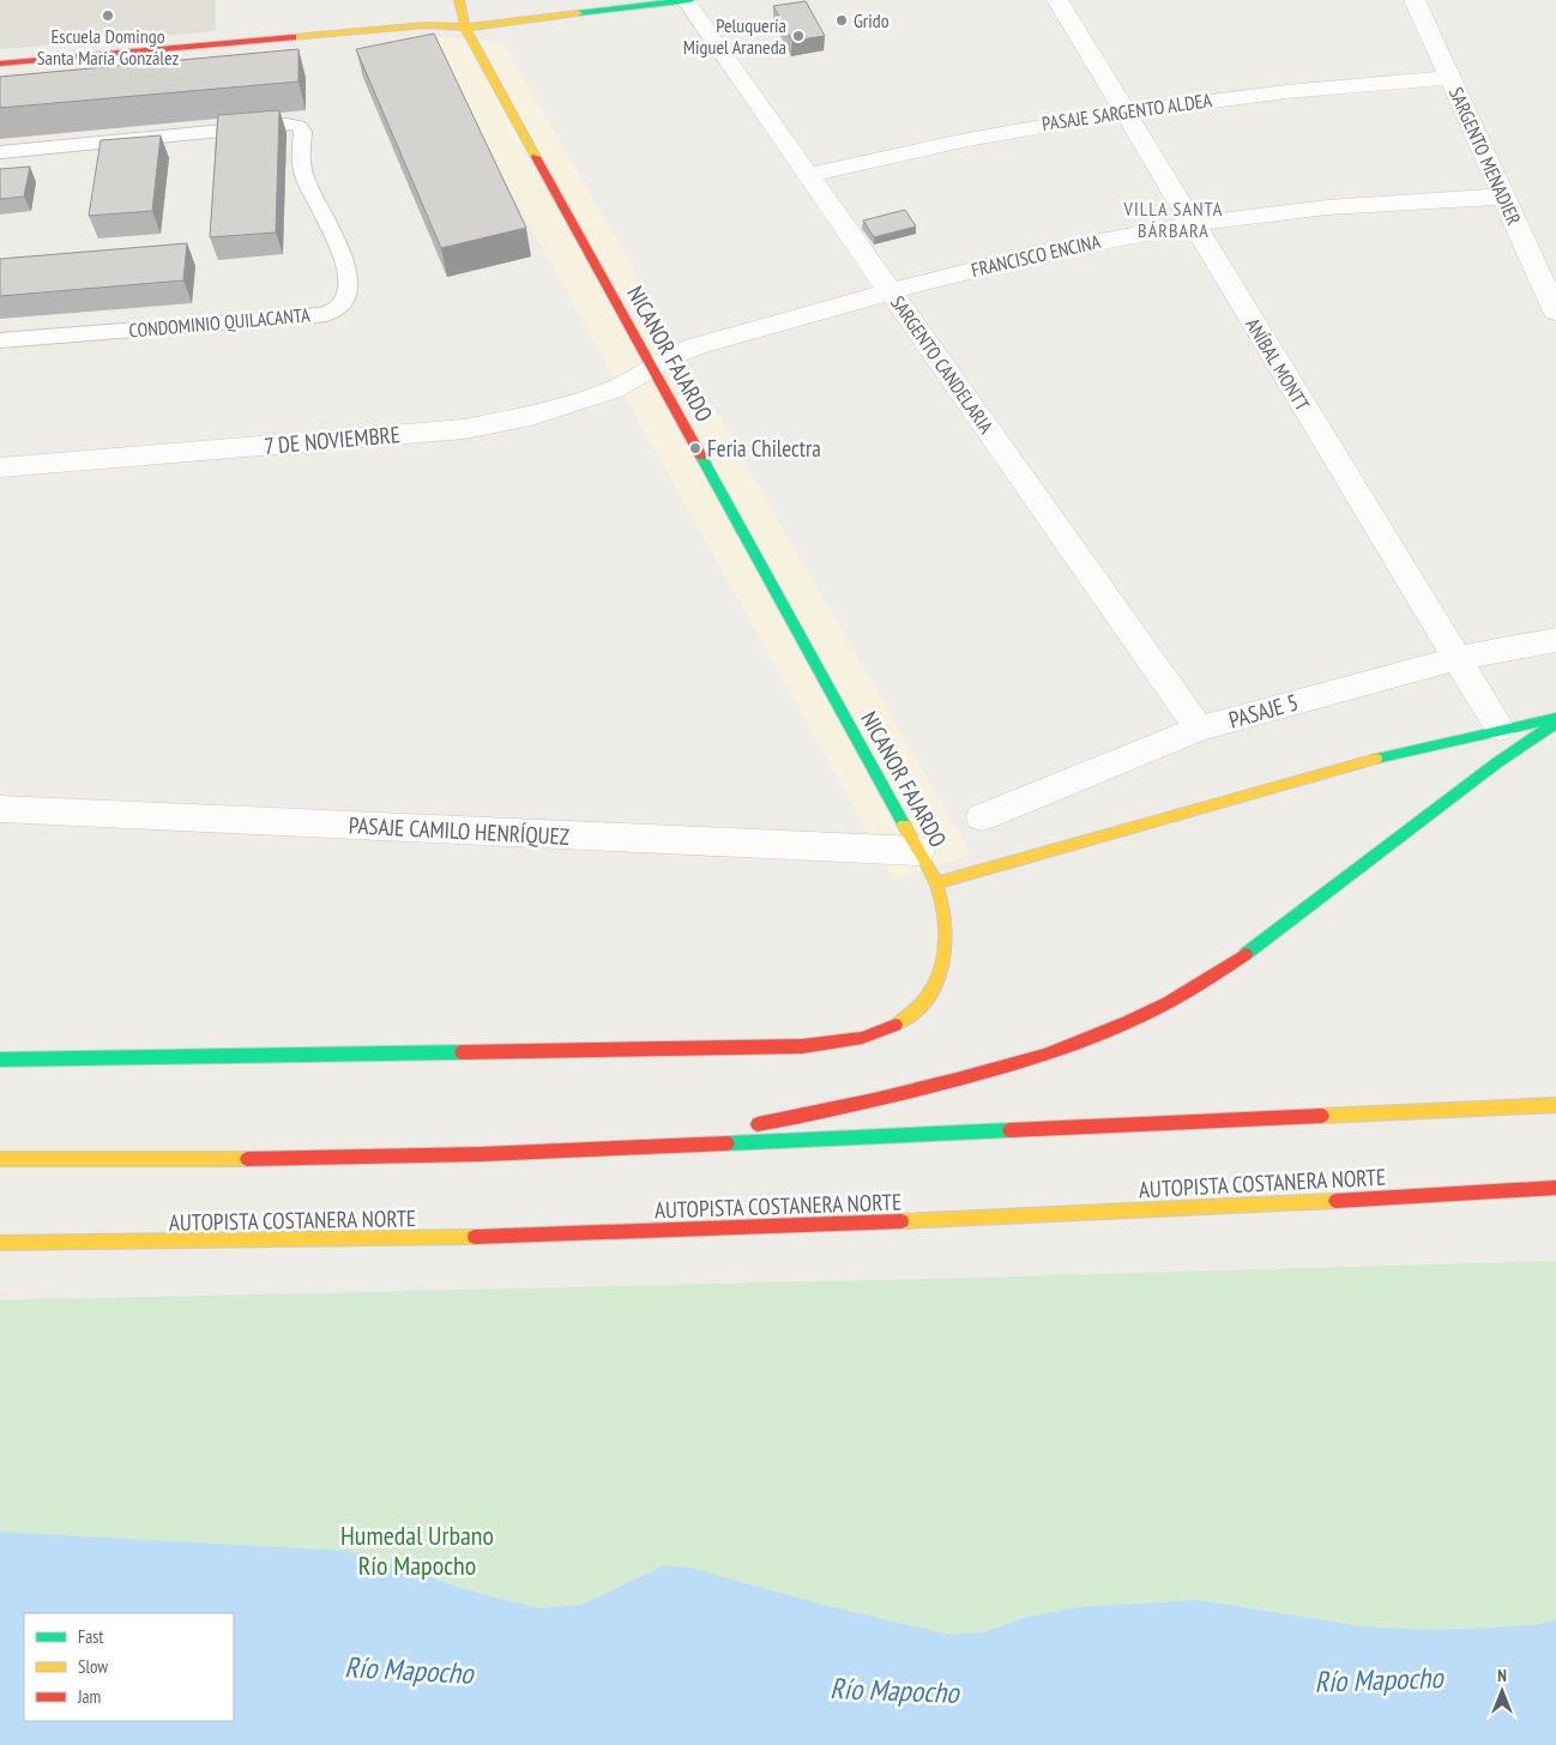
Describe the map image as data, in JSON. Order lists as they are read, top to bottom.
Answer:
{
  "streets": {
    "main road": ["NICANOR FAJARDO", "AUTOPISTA COSTANERA NORTE"],
    "street": [
      "PASAJE SARGENTO ALDEA",
      "SARGENTO MENADIER",
      "FRANCISCO ENCINA",
      "SARGENTO CANDELARIA",
      "ANÍBAL MONTT",
      "7 DE NOVIEMBRE",
      "PASAJE 5",
      "PASAJE CAMILO HENRÍQUEZ"
    ],
    "lane": ["CONDOMINIO QUILACANTA"]
  },
  "crossings": [
    ["PASAJE SARGENTO ALDEA", "SARGENTO MENADIER"],
    ["PASAJE SARGENTO ALDEA", "SARGENTO CANDELARIA"],
    ["PASAJE SARGENTO ALDEA", "ANÍBAL MONTT"],
    ["SARGENTO MENADIER", "FRANCISCO ENCINA"],
    ["FRANCISCO ENCINA", "NICANOR FAJARDO"],
    ["FRANCISCO ENCINA", "SARGENTO CANDELARIA"],
    ["FRANCISCO ENCINA", "ANÍBAL MONTT"],
    ["FRANCISCO ENCINA", "7 DE NOVIEMBRE"],
    ["NICANOR FAJARDO", "7 DE NOVIEMBRE"],
    ["NICANOR FAJARDO", "PASAJE CAMILO HENRÍQUEZ"],
    ["SARGENTO CANDELARIA", "PASAJE 5"],
    ["ANÍBAL MONTT", "PASAJE 5"]
  ],
  "districts": ["VILLA SANTA BÁRBARA"],
  "water": ["Río Mapocho"],
  "parks": ["Humedal Urbano Río Mapocho"],
  "places": [
    "Escuela Domingo Santa María González",
    "Grido",
    "Peluquería Miguel Araneda",
    "Feria Chilectra"
  ],
  "legend": ["Fast", "Slow", "Jam"],
  "north": "top"
}
